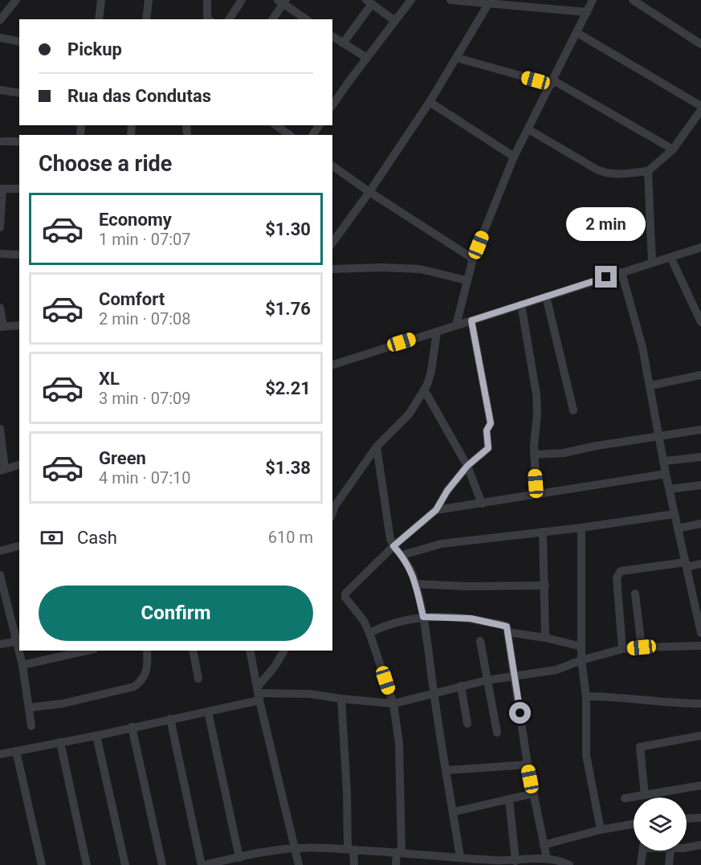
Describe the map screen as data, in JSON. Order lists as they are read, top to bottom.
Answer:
{
  "page": {
    "banner": ["Pickup", "Rua das Condutas"],
    "heading": "Choose a ride",
    "list": [
      {
        "name": "Economy",
        "note": "1 min · 07:07",
        "value": "$1.30"
      },
      {
        "name": "Comfort",
        "note": "2 min · 07:08",
        "value": "$1.76"
      },
      {
        "name": "XL",
        "note": "3 min · 07:09",
        "value": "$2.21"
      },
      {
        "name": "Green",
        "note": "4 min · 07:10",
        "value": "$1.38"
      }
    ],
    "bubble": "2 min",
    "pay": ["Cash", "610 m"],
    "buttons": "Confirm"
  }
}
